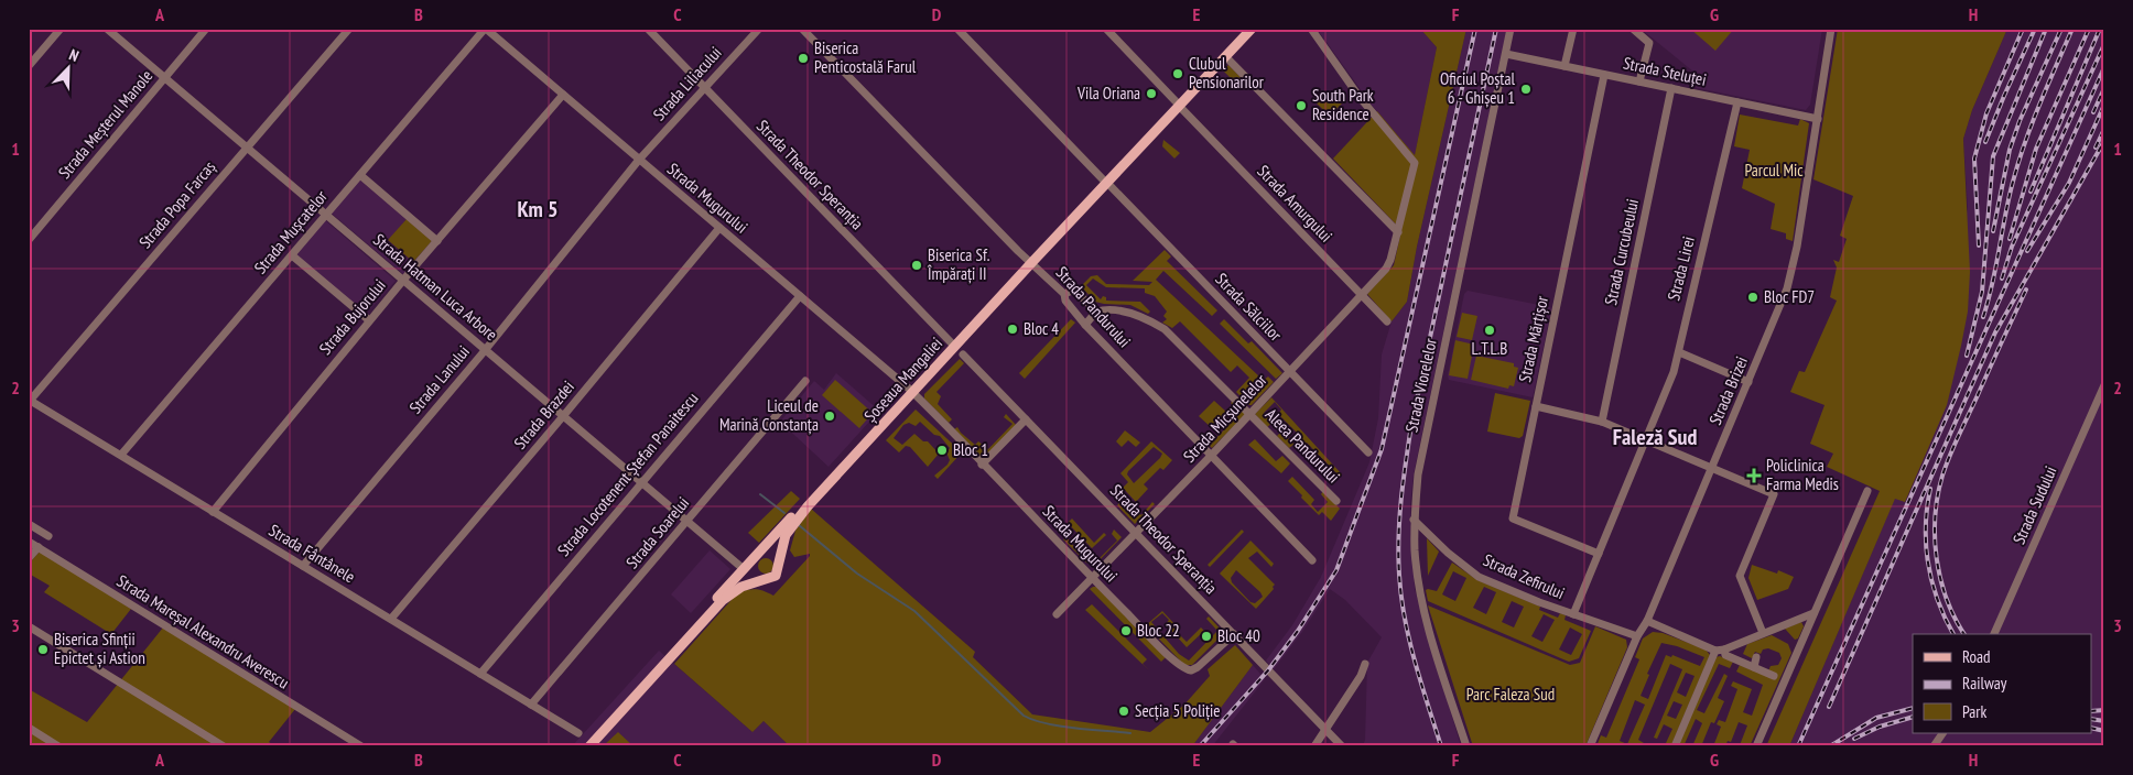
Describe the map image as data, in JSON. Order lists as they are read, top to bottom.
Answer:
{
  "streets": {
    "main road": ["Șoseaua Mangaliei"],
    "street": [
      "Strada Steluței",
      "Strada Liliacului",
      "Strada Meșterul Manole",
      "Strada Theodor Speranția",
      "Strada Mugurului",
      "Strada Amurgului",
      "Strada Popa Farcaș",
      "Strada Mușcatelor",
      "Strada Curcubeului",
      "Strada Lirei",
      "Strada Hatman Luca Arbore",
      "Strada Pandurului",
      "Strada Sălciilor",
      "Strada Bujorului",
      "Strada Mărțișor",
      "Strada Lanului",
      "Strada Viorelelor",
      "Strada Brizei",
      "Strada Brazdei",
      "Strada Micșunelelor",
      "Aleea Pandurului",
      "Strada Locotenent Ștefan Panaitescu",
      "Strada Sudului",
      "Strada Soarelui",
      "Strada Fântânele",
      "Strada Zefirului",
      "Strada Mareșal Alexandru Averescu"
    ]
  },
  "crossings": [
    ["Strada Steluței", "Strada Curcubeului"],
    ["Strada Steluței", "Strada Lirei"],
    ["Strada Steluței", "Strada Mărțișor"],
    ["Strada Steluței", "Strada Viorelelor"],
    ["Strada Steluței", "Strada Brizei"],
    ["Strada Liliacului", "Strada Theodor Speranția"],
    ["Strada Liliacului", "Strada Mugurului"],
    ["Strada Liliacului", "Strada Lanului"],
    ["Strada Meșterul Manole", "Strada Hatman Luca Arbore"],
    ["Strada Theodor Speranția", "Strada Mugurului"],
    ["Strada Theodor Speranția", "Șoseaua Mangaliei"],
    ["Strada Theodor Speranția", "Strada Micșunelelor"],
    ["Strada Mugurului", "Strada Mușcatelor"],
    ["Strada Mugurului", "Strada Bujorului"],
    ["Strada Mugurului", "Strada Lanului"],
    ["Strada Mugurului", "Șoseaua Mangaliei"],
    ["Strada Mugurului", "Strada Brazdei"],
    ["Strada Mugurului", "Strada Micșunelelor"],
    ["Strada Mugurului", "Strada Locotenent Ștefan Panaitescu"],
    ["Strada Amurgului", "Șoseaua Mangaliei"],
    ["Strada Amurgului", "Strada Micșunelelor"],
    ["Strada Popa Farcaș", "Strada Hatman Luca Arbore"],
    ["Strada Popa Farcaș", "Strada Fântânele"],
    ["Strada Mușcatelor", "Strada Hatman Luca Arbore"],
    ["Strada Mușcatelor", "Strada Fântânele"],
    ["Strada Lirei", "Strada Mărțișor"],
    ["Strada Lirei", "Strada Zefirului"],
    ["Strada Hatman Luca Arbore", "Strada Bujorului"],
    ["Strada Hatman Luca Arbore", "Strada Lanului"],
    ["Strada Hatman Luca Arbore", "Șoseaua Mangaliei"],
    ["Strada Hatman Luca Arbore", "Strada Brazdei"],
    ["Strada Hatman Luca Arbore", "Strada Locotenent Ștefan Panaitescu"],
    ["Strada Hatman Luca Arbore", "Strada Soarelui"],
    ["Strada Pandurului", "Șoseaua Mangaliei"],
    ["Strada Pandurului", "Strada Micșunelelor"],
    ["Strada Sălciilor", "Șoseaua Mangaliei"],
    ["Strada Sălciilor", "Strada Micșunelelor"],
    ["Strada Bujorului", "Strada Fântânele"],
    ["Strada Lanului", "Strada Fântânele"],
    ["Strada Viorelelor", "Strada Zefirului"],
    ["Strada Brizei", "Strada Zefirului"],
    ["Strada Brazdei", "Strada Fântânele"],
    ["Strada Micșunelelor", "Aleea Pandurului"],
    ["Strada Locotenent Ștefan Panaitescu", "Strada Fântânele"],
    ["Strada Soarelui", "Strada Fântânele"]
  ],
  "districts": ["Km 5", "Faleză Sud"],
  "parks": ["Parcul Mic", "Parc Faleza Sud"],
  "places": {
    "other": [
      "Biserica Penticostală Farul",
      "Clubul Pensionarilor",
      "Oficiul Poștal 6 - Ghișeu 1",
      "Vila Oriana",
      "South Park Residence",
      "Biserica Sf. Împărați II",
      "Bloc FD7",
      "Bloc 4",
      "L.T.L.B",
      "Liceul de Marină Constanța",
      "Bloc 1",
      "Bloc 22",
      "Bloc 40",
      "Biserica Sfinții Epictet și Astion",
      "Secția 5 Poliție"
    ],
    "health": ["Policlinica Farma Medis"]
  },
  "legend": ["Road", "Railway", "Park"],
  "north": "top right",
  "grid": {
    "columns": [
      "A",
      "B",
      "C",
      "D",
      "E",
      "F",
      "G",
      "H"
    ],
    "rows": ["1", "2", "3"]
  }
}
